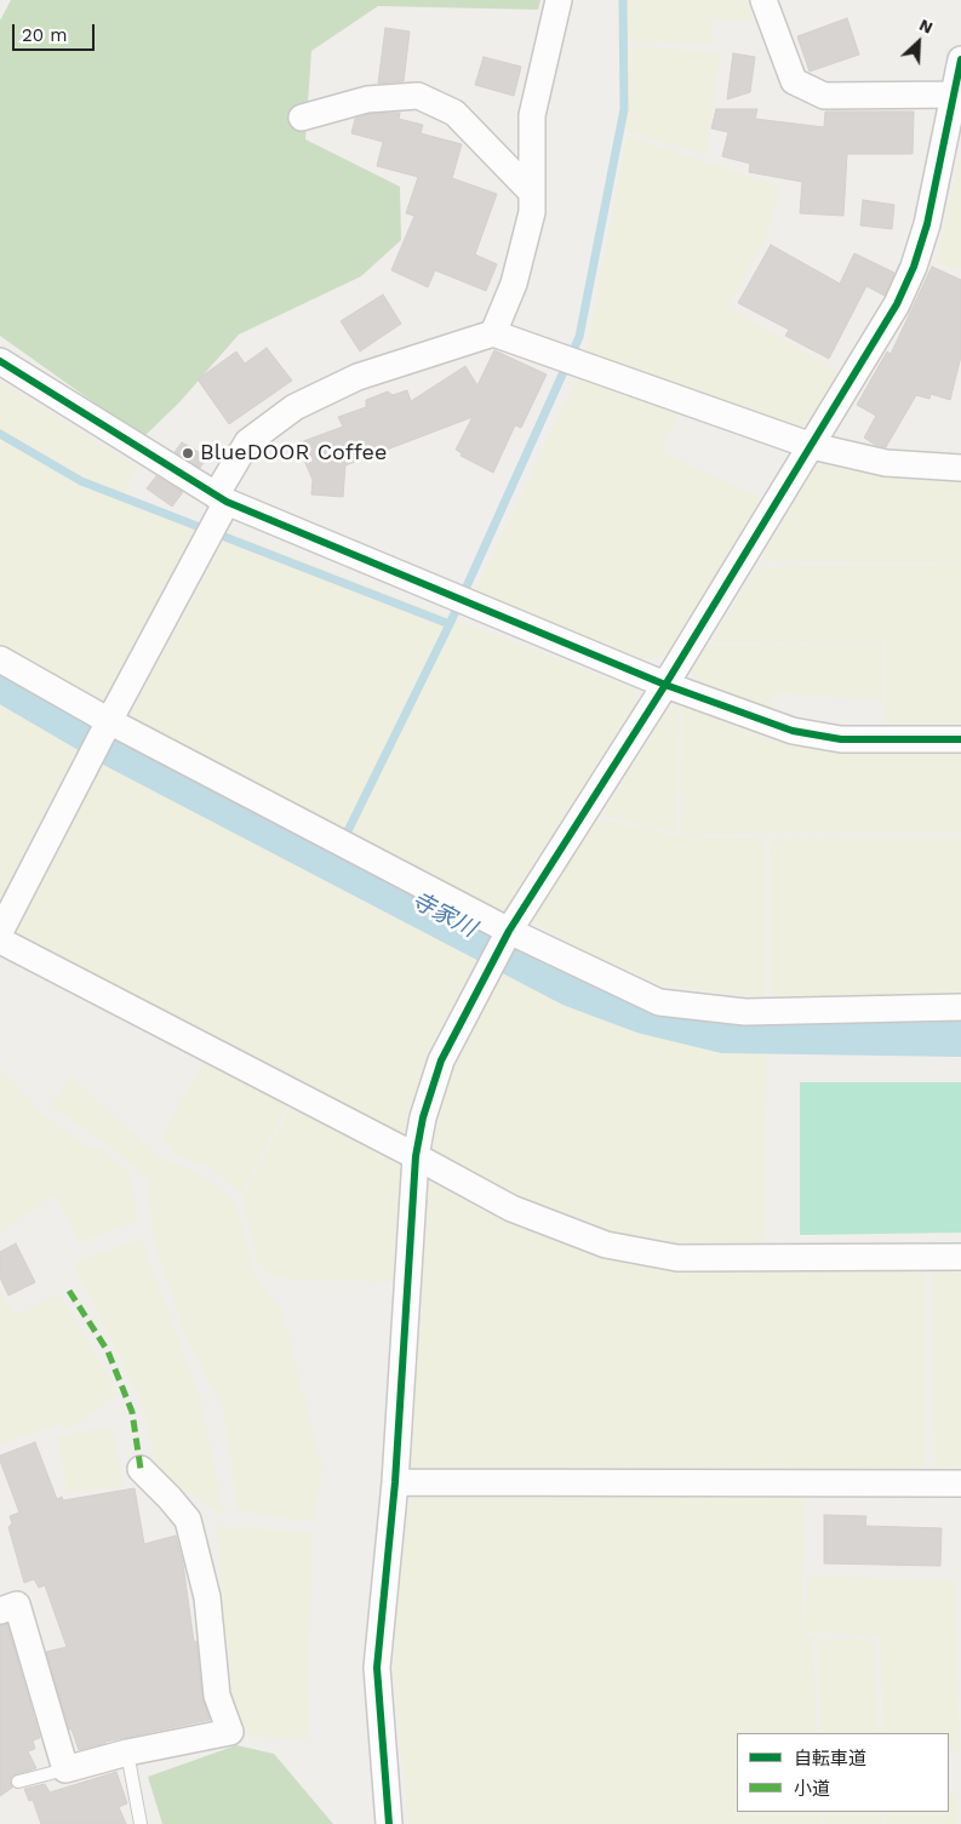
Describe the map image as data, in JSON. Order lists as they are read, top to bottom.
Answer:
{
  "water": ["寺家川"],
  "places": ["BlueDOOR Coffee"],
  "legend": ["自転車道", "小道"],
  "scale_bar": "20 m",
  "north": "top right"
}
